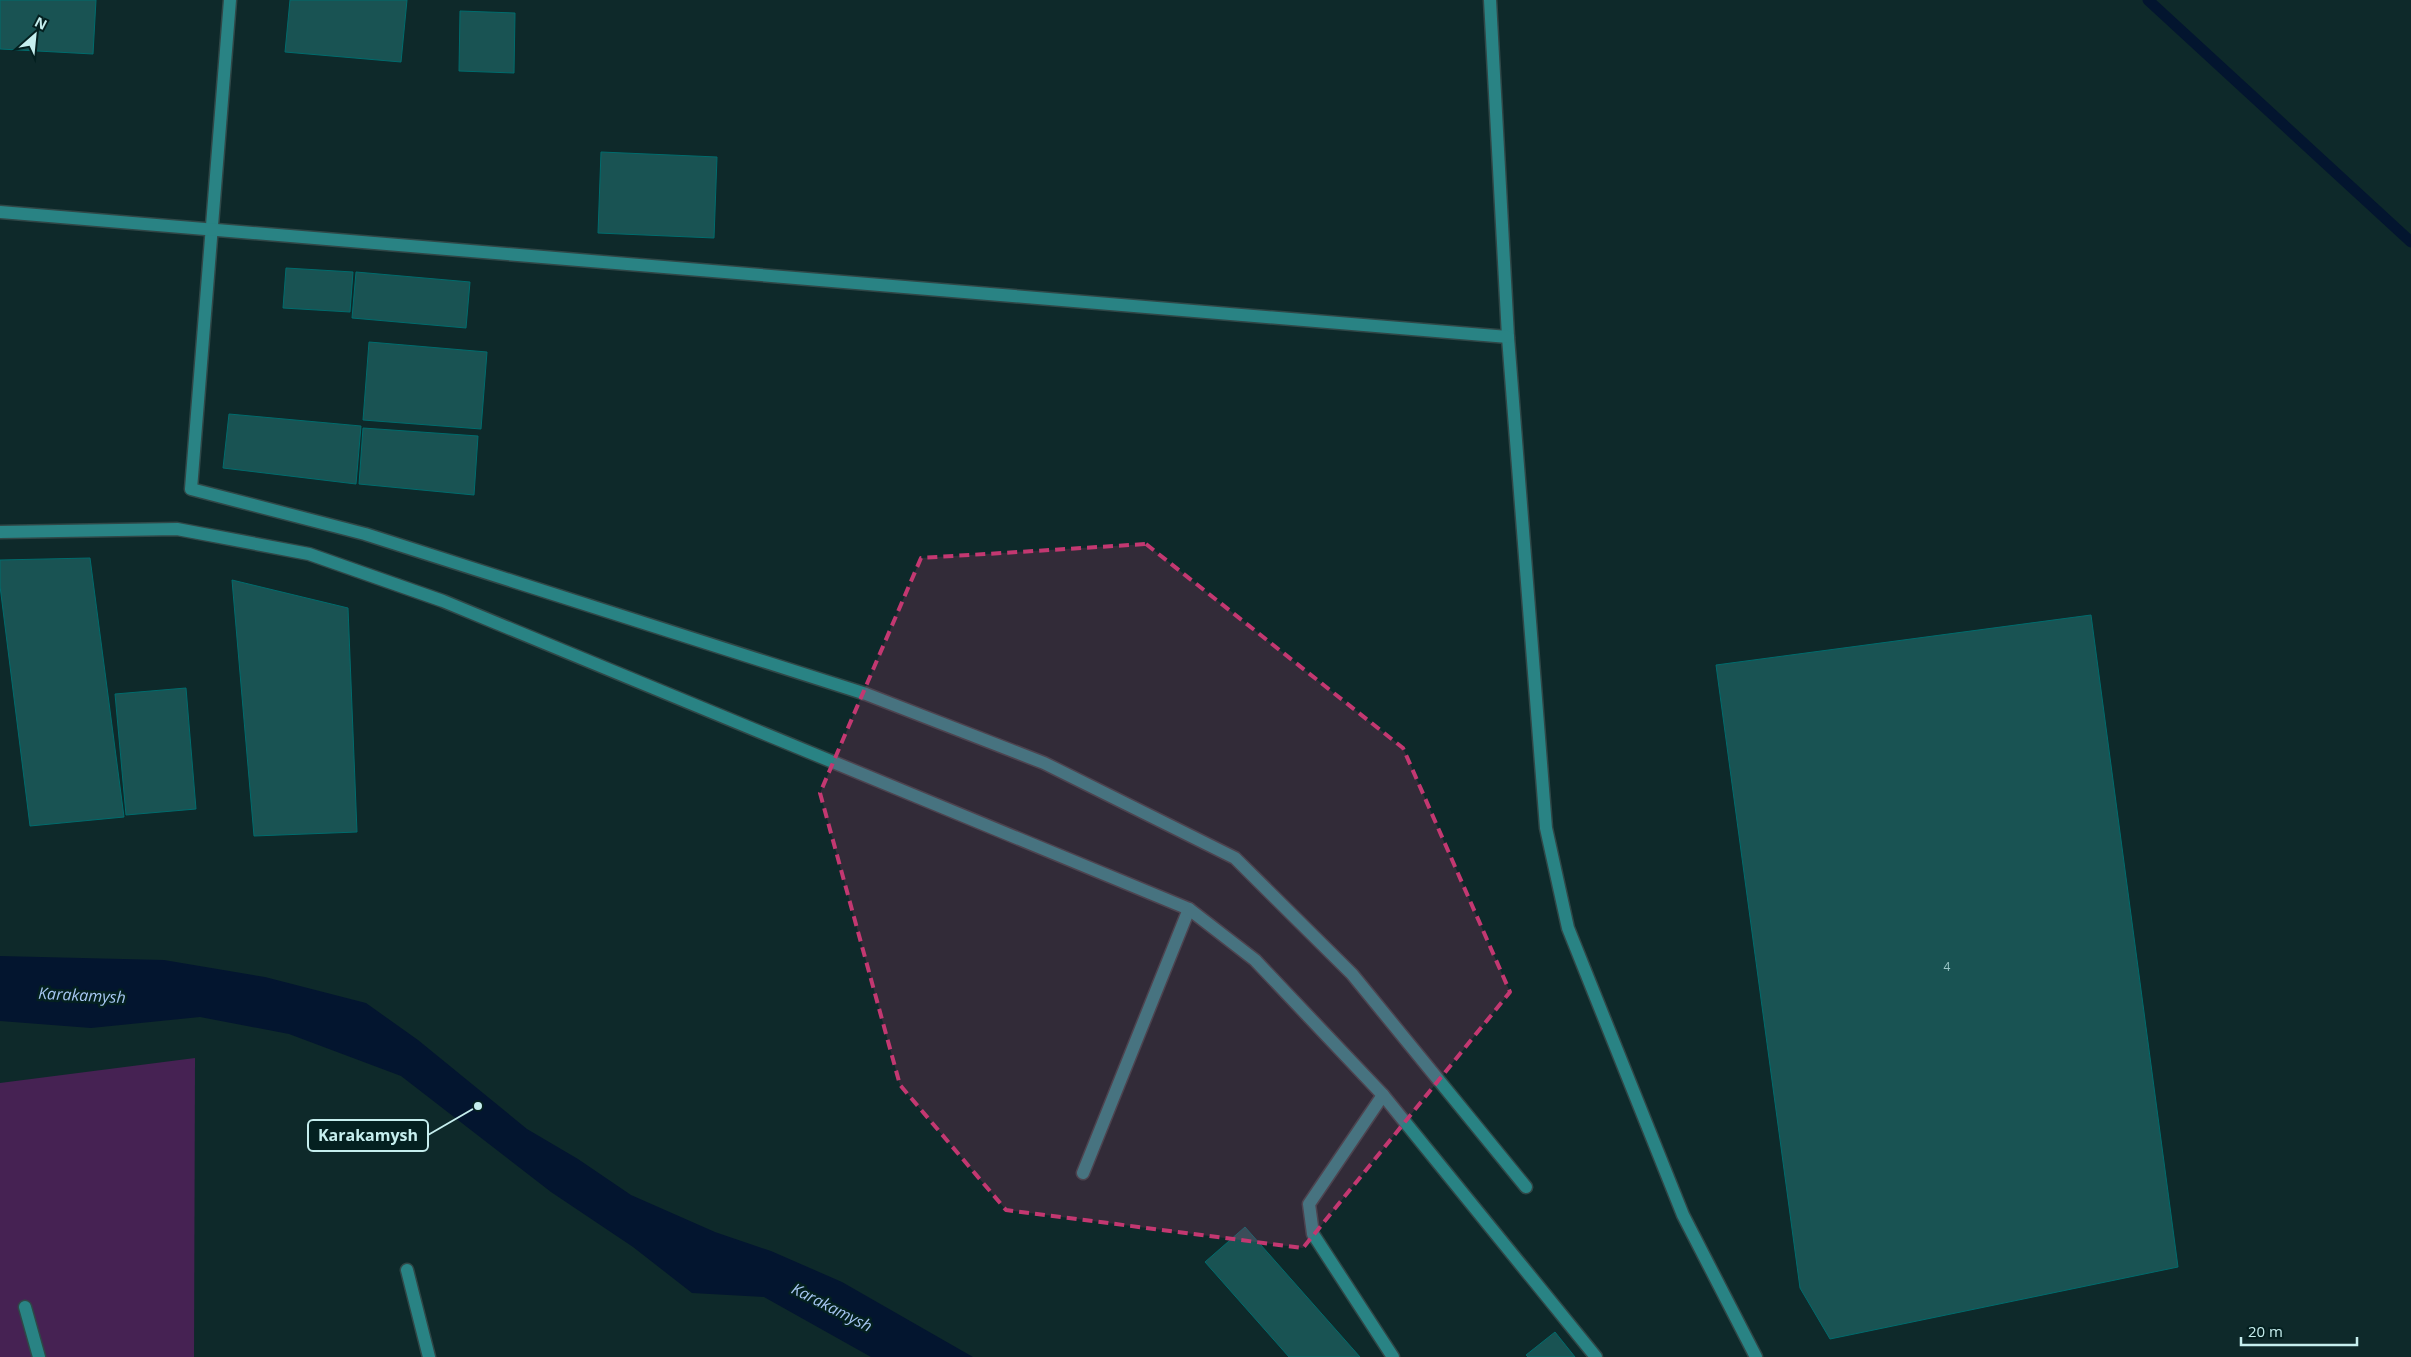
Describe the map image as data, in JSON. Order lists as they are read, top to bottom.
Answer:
{
  "water": ["Karakamysh"],
  "places": ["Karakamysh"],
  "house_numbers": ["4"],
  "scale_bar": "20 m",
  "north": "top right"
}
